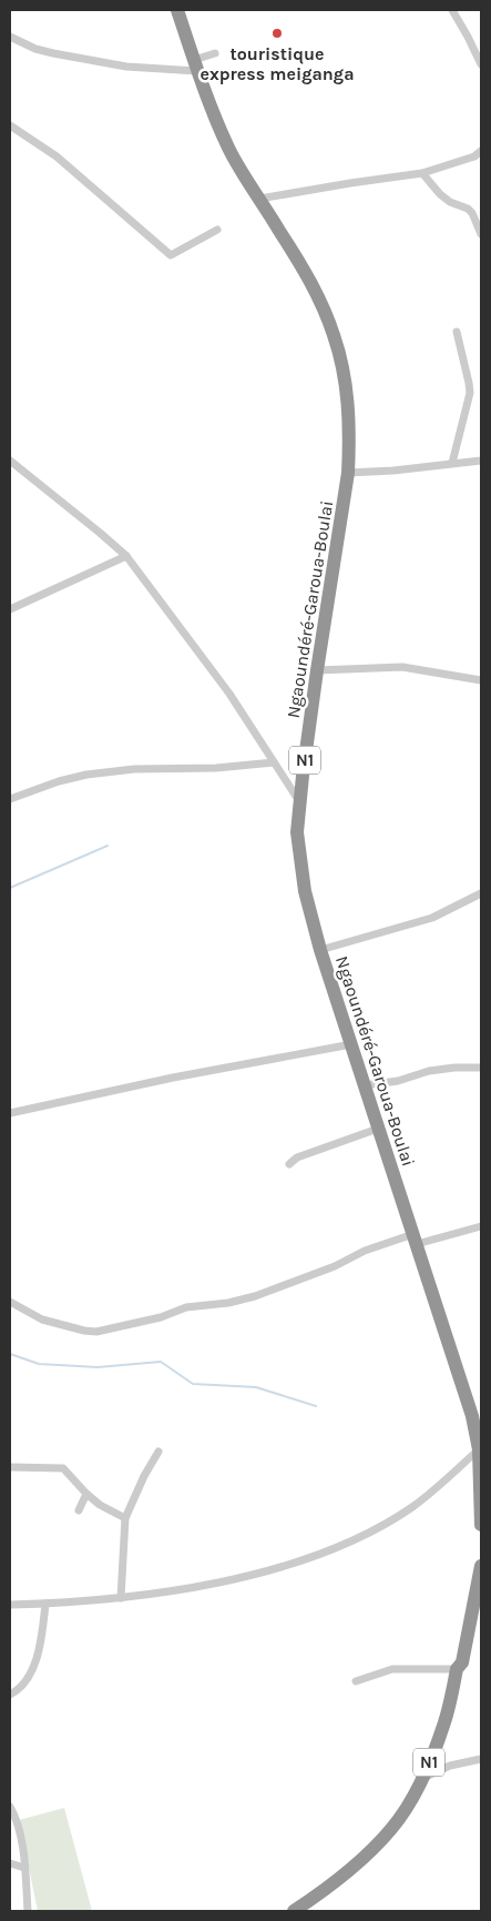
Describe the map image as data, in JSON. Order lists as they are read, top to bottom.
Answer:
{
  "streets": {
    "highway": ["Ngaoundéré-Garoua-Boulai", "N1"]
  },
  "places": ["touristique express meiganga"]
}
